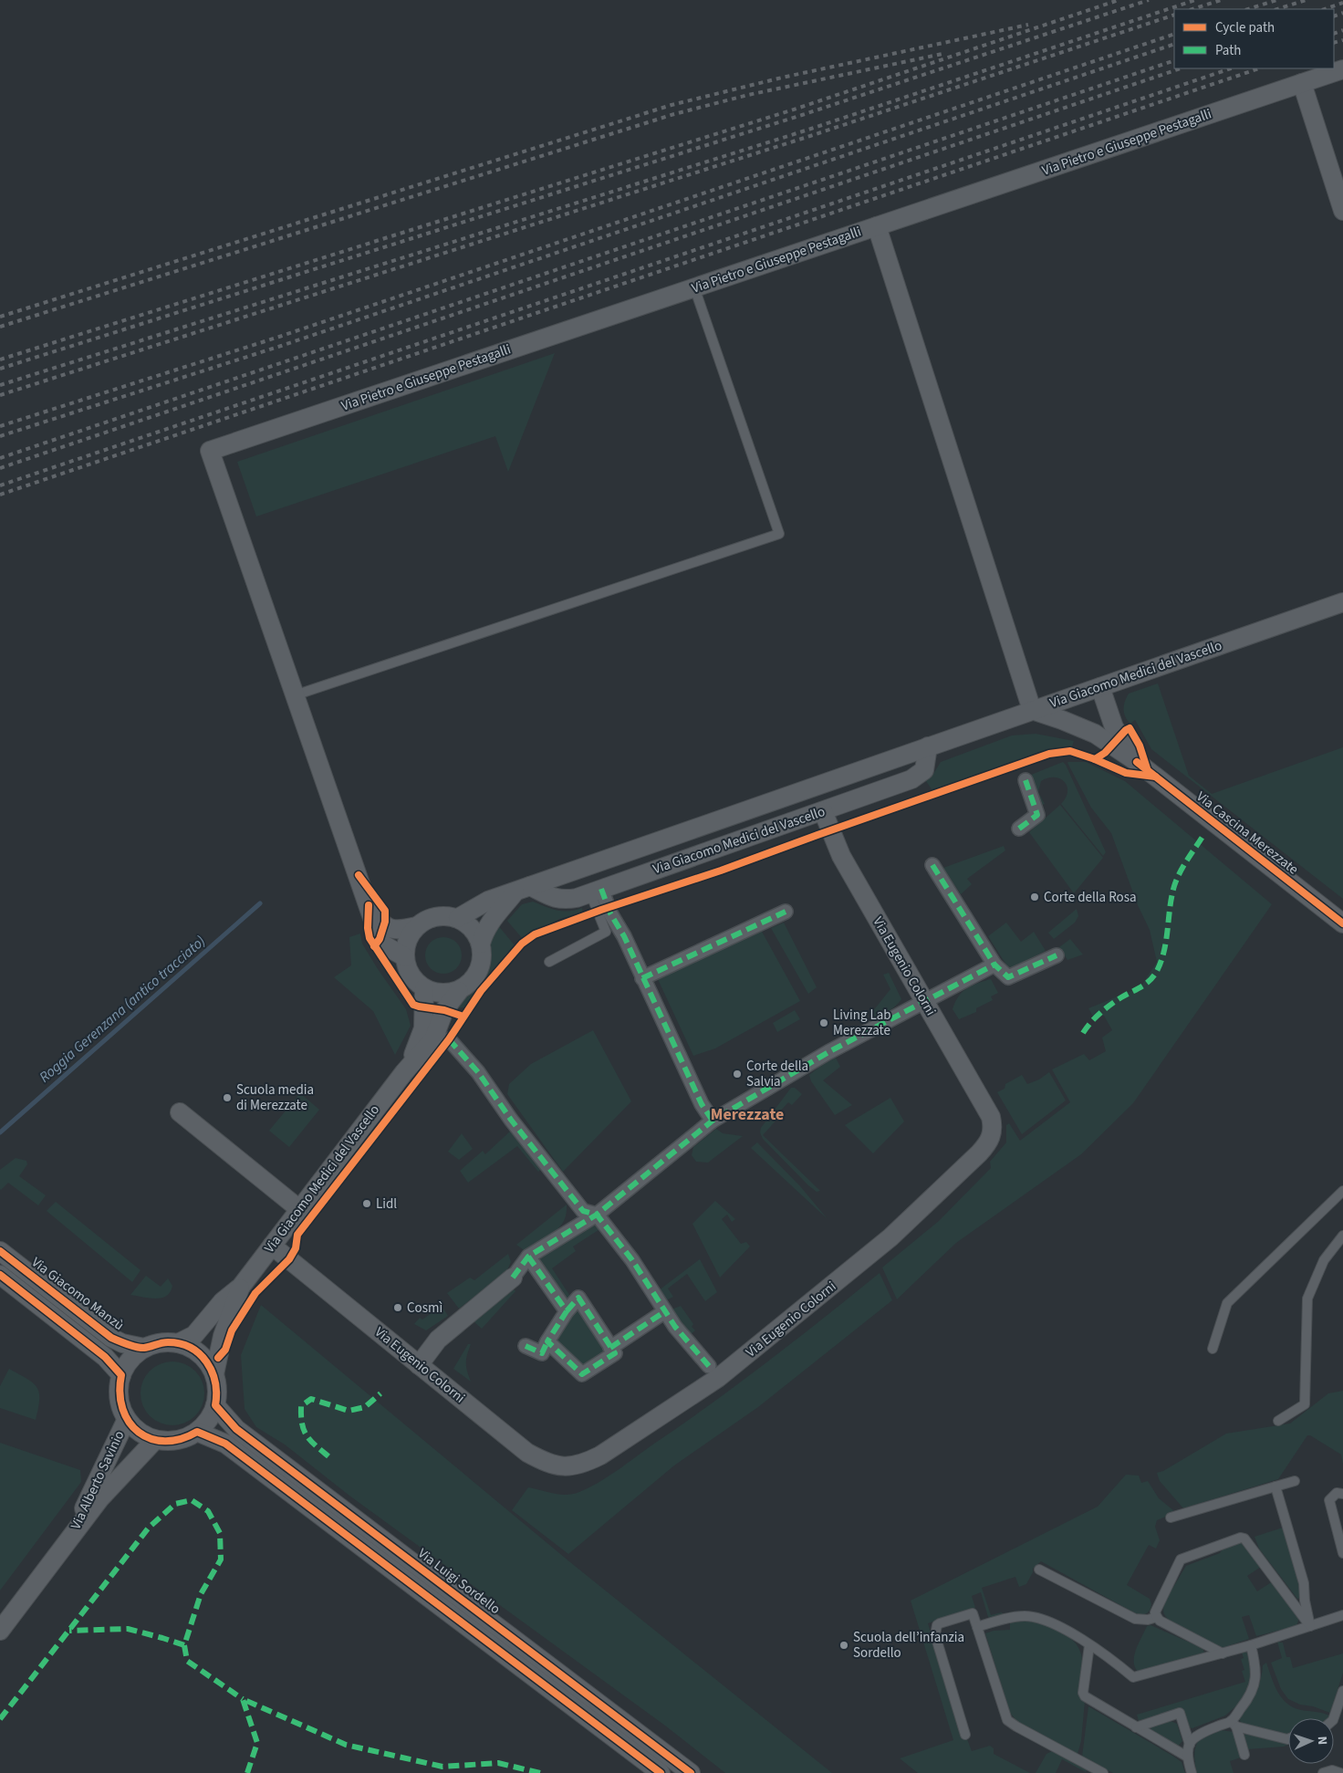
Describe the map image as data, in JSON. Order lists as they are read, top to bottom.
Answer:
{
  "streets": {
    "street": [
      "Via Pietro e Giuseppe Pestagalli",
      "Via Giacomo Medici del Vascello",
      "Via Cascina Merezzate",
      "Via Eugenio Colorni",
      "Via Giacomo Manzù",
      "Via Alberto Savinio",
      "Via Luigi Sordello"
    ]
  },
  "crossings": [
    ["Via Giacomo Medici del Vascello", "Via Eugenio Colorni"],
    ["Via Giacomo Medici del Vascello", "Via Giacomo Manzù"],
    ["Via Giacomo Medici del Vascello", "Via Alberto Savinio"],
    ["Via Giacomo Medici del Vascello", "Via Luigi Sordello"],
    ["Via Giacomo Manzù", "Via Alberto Savinio"],
    ["Via Giacomo Manzù", "Via Luigi Sordello"],
    ["Via Alberto Savinio", "Via Luigi Sordello"]
  ],
  "districts": ["Merezzate"],
  "water": ["Roggia Gerenzana (antico tracciato)"],
  "places": [
    "Corte della Rosa",
    "Living Lab Merezzate",
    "Corte della Salvia",
    "Scuola media di Merezzate",
    "Lidl",
    "Cosmì",
    "Scuola dell’infanzia Sordello"
  ],
  "legend": ["Cycle path", "Path"],
  "north": "right"
}
